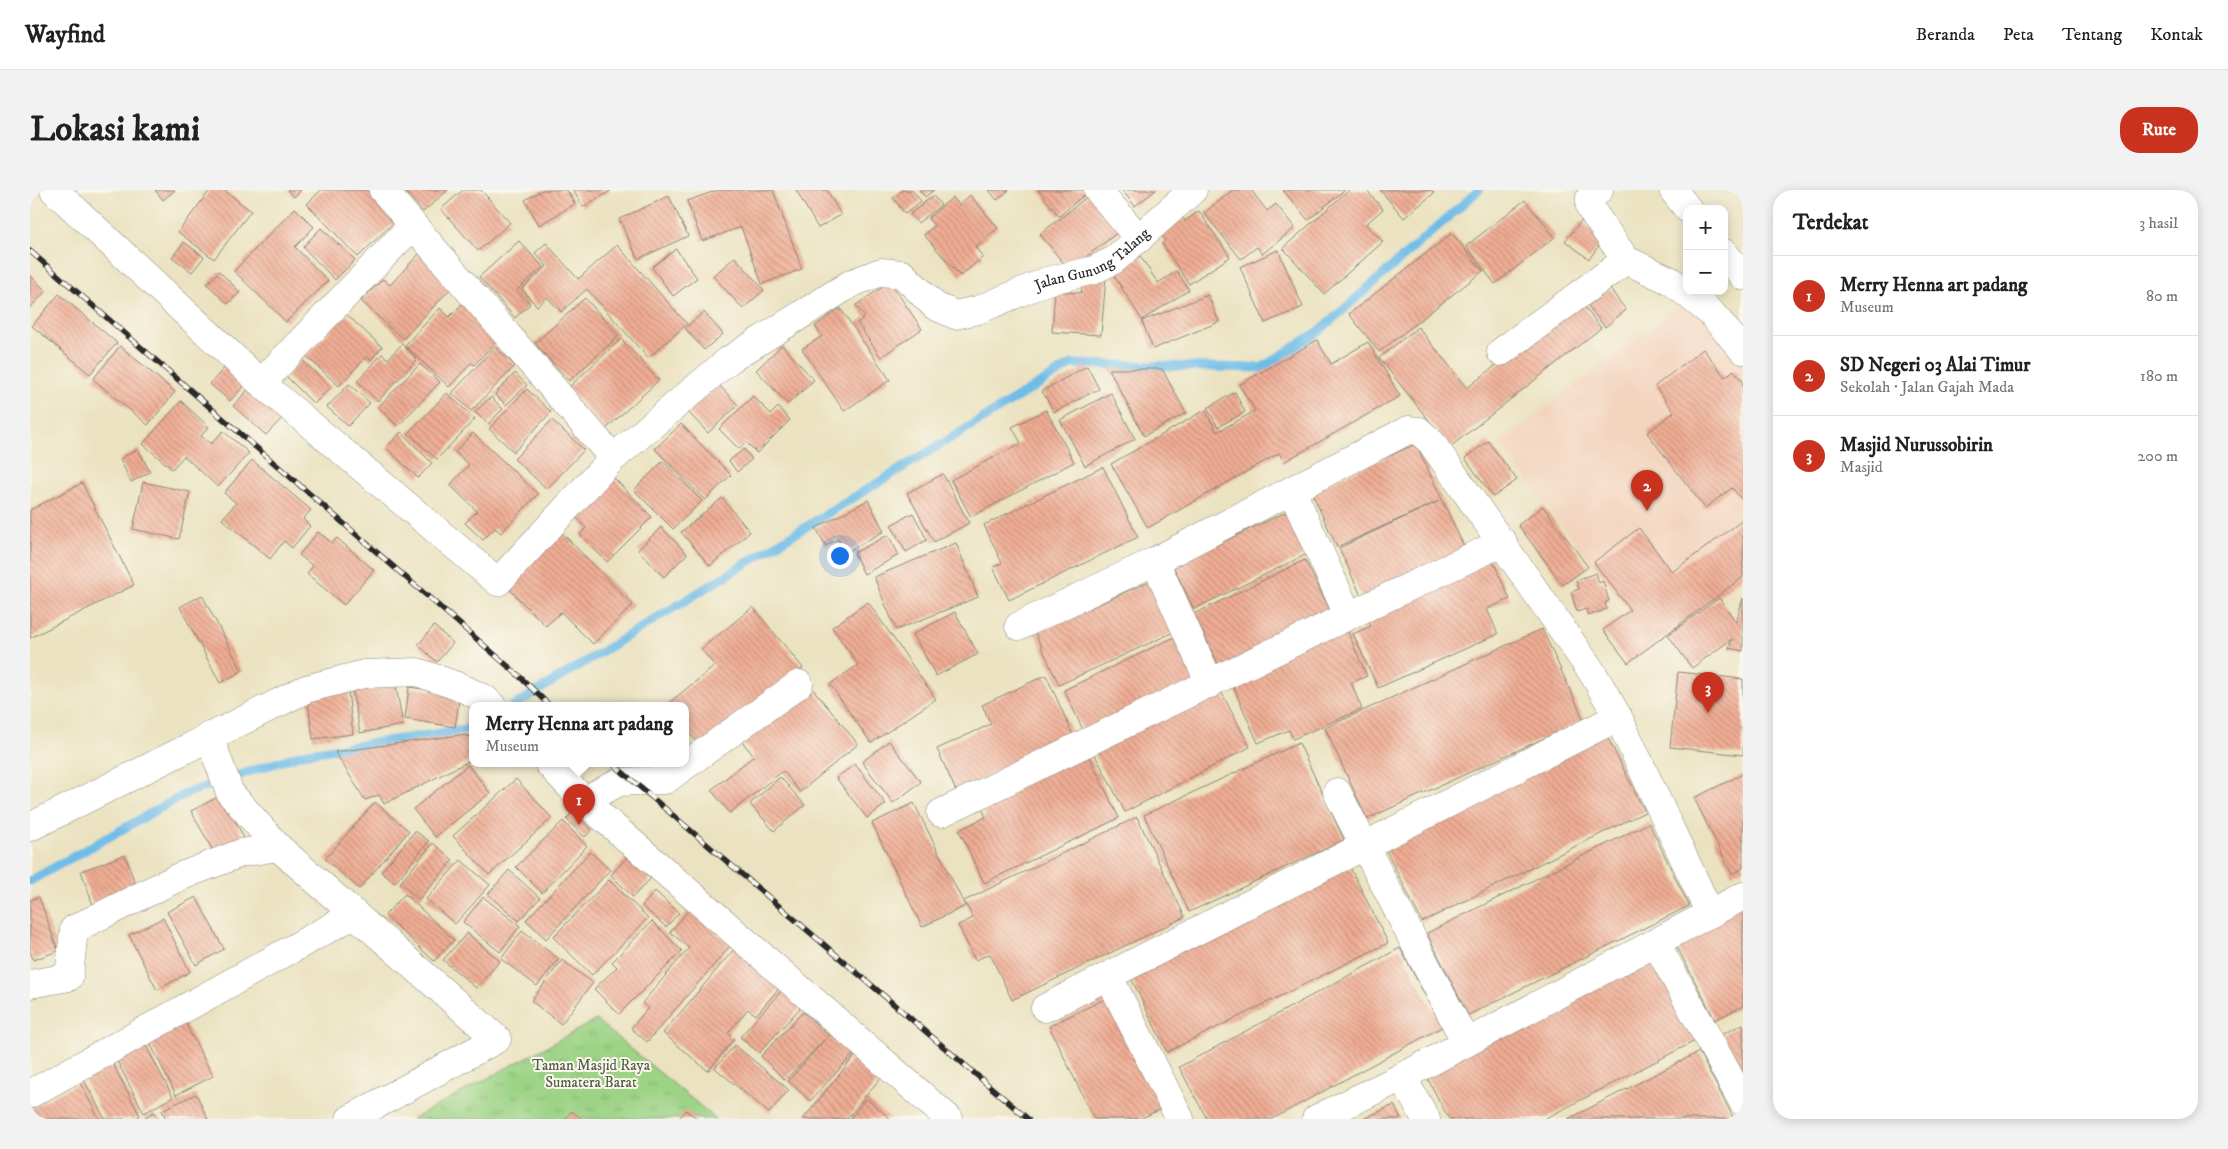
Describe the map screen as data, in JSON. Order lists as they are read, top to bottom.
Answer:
{
  "streets": {
    "street": ["Jalan Gunung Talang"]
  },
  "parks": ["Taman Masjid Raya Sumatera Barat"],
  "page": {
    "header": "Wayfind",
    "nav": [
      "Beranda",
      "Peta",
      "Tentang",
      "Kontak"
    ],
    "buttons": "Rute",
    "title": "Lokasi kami",
    "heading": ["Terdekat", "3 hasil"],
    "map_buttons": ["+", "−"],
    "list": [
      {
        "mark": "1",
        "name": "Merry Henna art padang",
        "note": "Museum",
        "value": "80 m"
      },
      {
        "mark": "2",
        "name": "SD Negeri 03 Alai Timur",
        "note": "Sekolah · Jalan Gajah Mada",
        "value": "180 m"
      },
      {
        "mark": "3",
        "name": "Masjid Nurussobirin",
        "note": "Masjid",
        "value": "200 m"
      }
    ],
    "pins": ["2", "3", "1"],
    "popup": ["Merry Henna art padang", "Museum"]
  }
}
